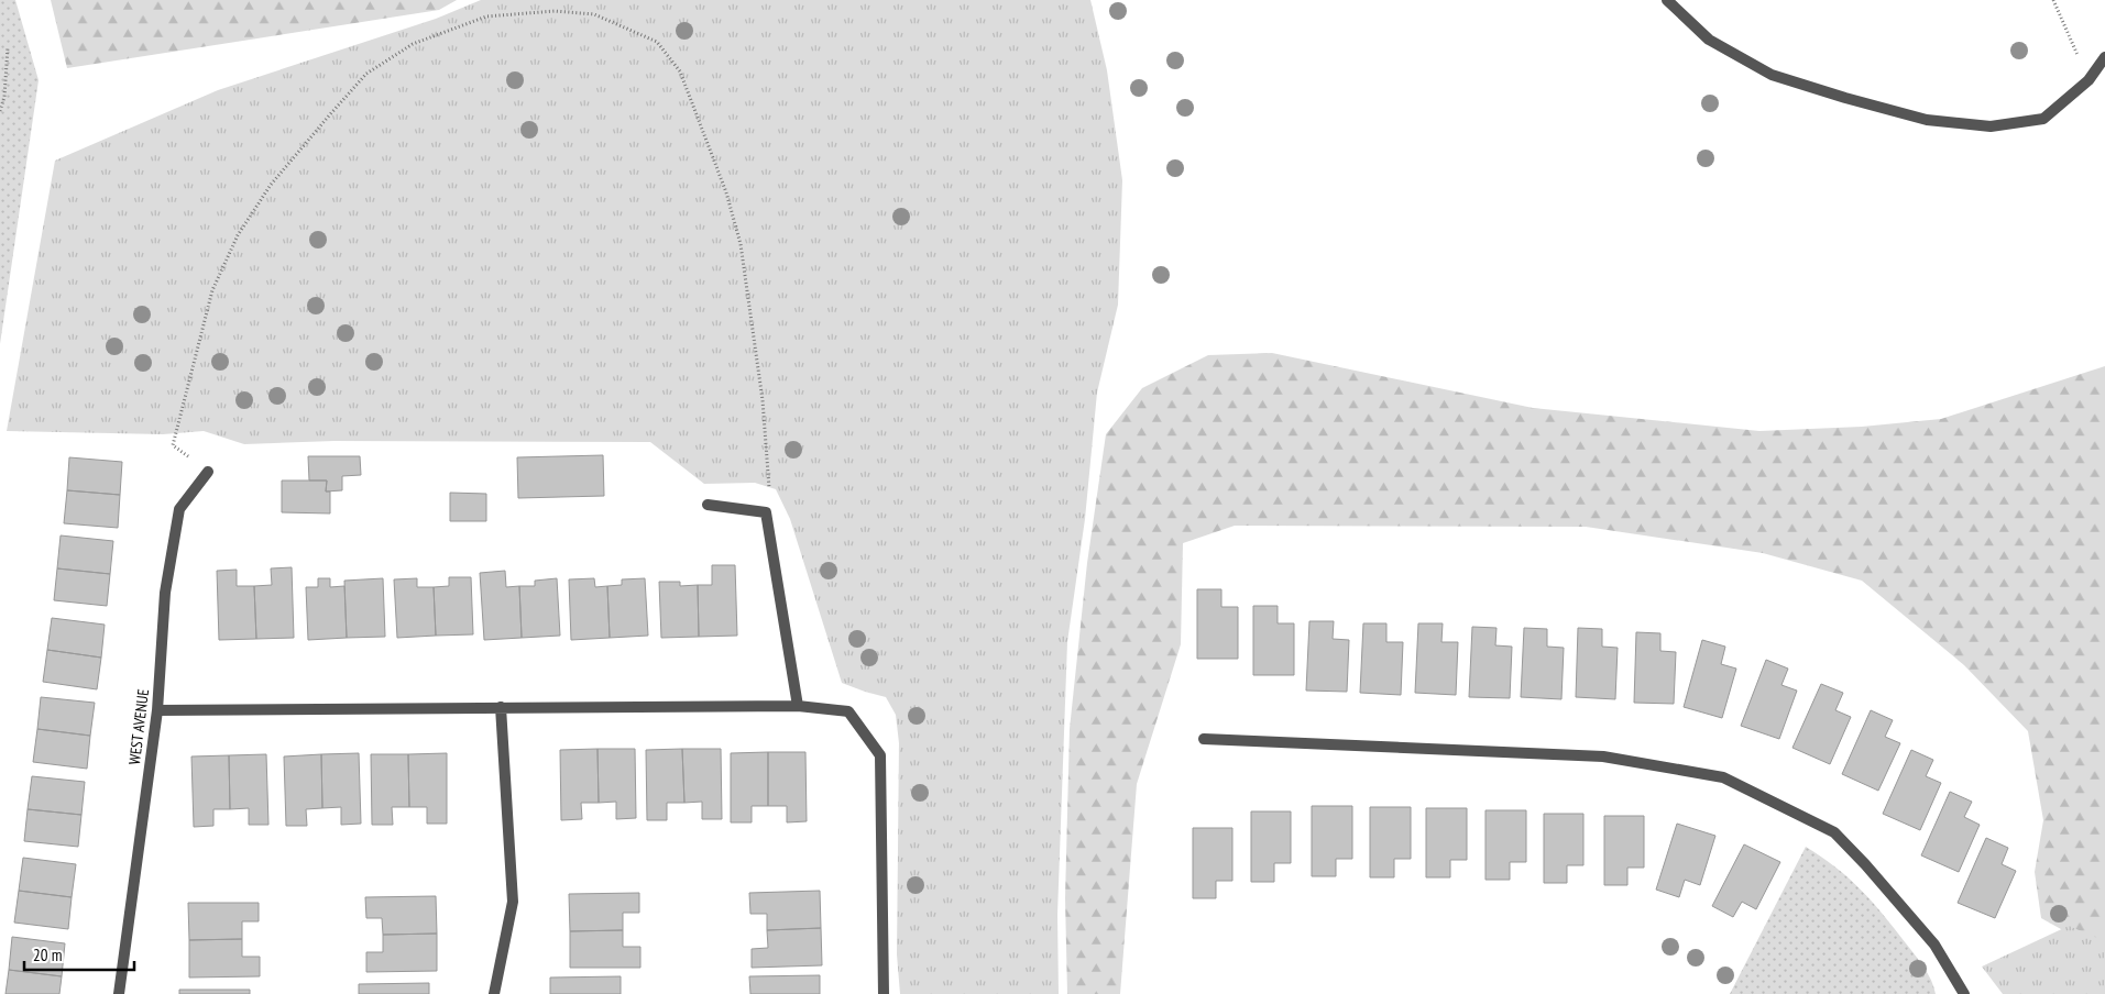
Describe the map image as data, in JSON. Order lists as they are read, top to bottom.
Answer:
{
  "streets": {
    "street": ["WEST AVENUE"]
  },
  "scale_bar": "20 m"
}
